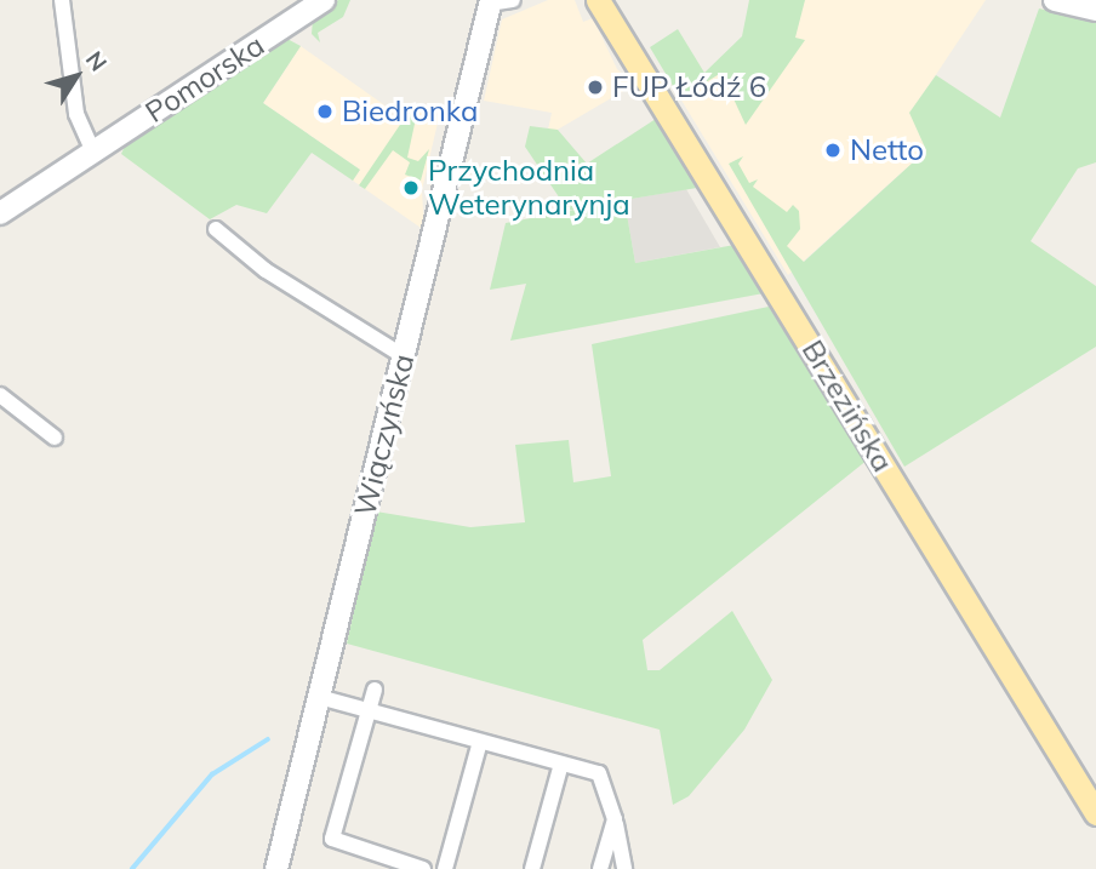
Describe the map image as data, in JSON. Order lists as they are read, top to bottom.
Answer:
{
  "streets": {
    "main road": ["Brzezińska"],
    "street": ["Pomorska", "Wiączyńska"]
  },
  "places": [
    "FUP Łódź 6",
    "Biedronka",
    "Netto",
    "Przychodnia Weterynarynja"
  ],
  "north": "top right"
}
